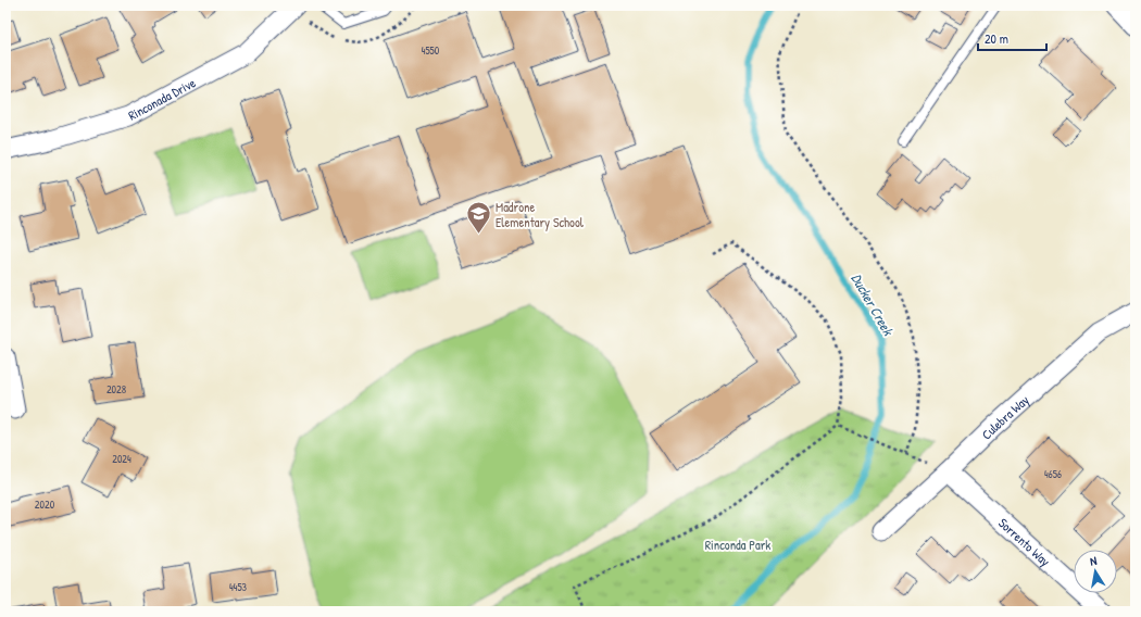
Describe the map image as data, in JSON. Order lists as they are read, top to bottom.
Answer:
{
  "streets": {
    "street": ["Rinconada Drive", "Culebra Way", "Sorrento Way"]
  },
  "crossings": [
    ["Culebra Way", "Sorrento Way"]
  ],
  "water": ["Ducker Creek"],
  "parks": ["Rinconda Park"],
  "places": {
    "school or university": ["Madrone Elementary School"]
  },
  "house_numbers": [
    "4550",
    "2028",
    "2024",
    "4656",
    "2020",
    "4453"
  ],
  "scale_bar": "20 m",
  "north": "top"
}
